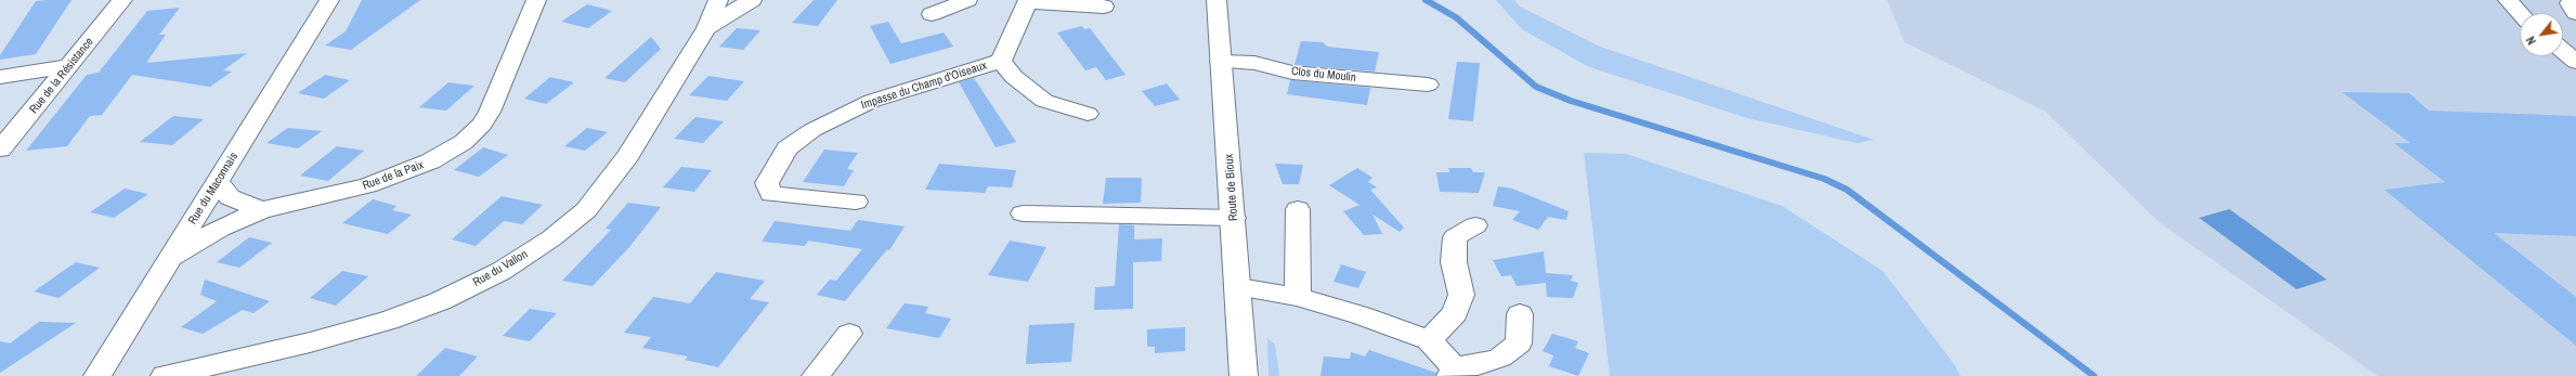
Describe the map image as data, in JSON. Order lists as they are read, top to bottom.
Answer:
{
  "streets": {
    "street": [
      "Clos du Moulin",
      "Rue de la Résistance",
      "Impasse du Champ d'Oiseaux",
      "Rue de la Paix",
      "Route de Bioux",
      "Rue du Maconnais",
      "Rue du Vallon"
    ]
  },
  "crossings": [
    ["Clos du Moulin", "Route de Bioux"],
    ["Rue de la Paix", "Rue du Maconnais"]
  ],
  "north": "bottom left"
}
